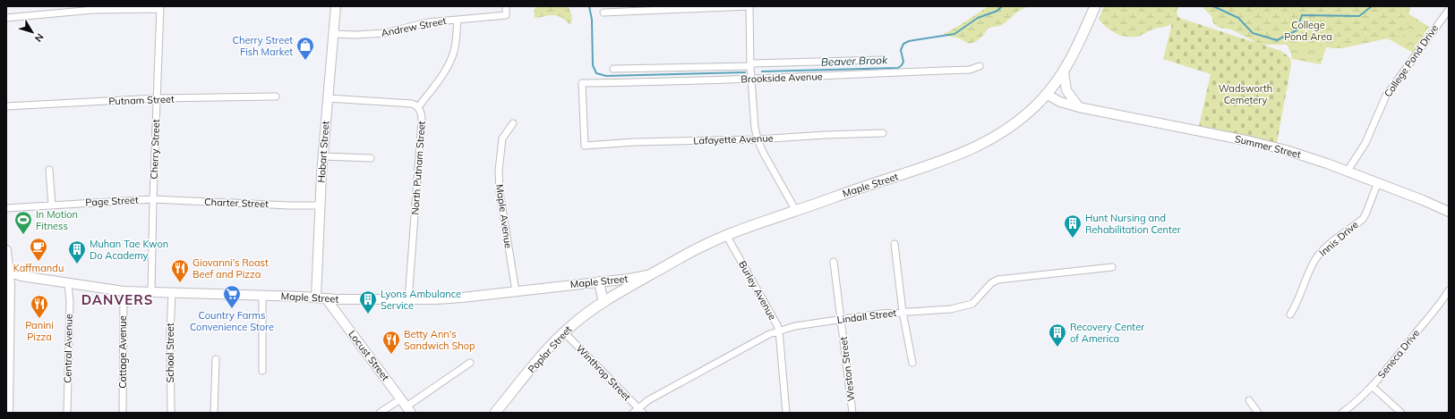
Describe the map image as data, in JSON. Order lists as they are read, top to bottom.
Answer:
{
  "streets": {
    "main road": [
      "Summer Street",
      "Hobart Street",
      "Maple Street",
      "Poplar Street",
      "Locust Street"
    ],
    "street": [
      "Andrew Street",
      "College Pond Drive",
      "Brookside Avenue",
      "Putnam Street",
      "Lafayette Avenue",
      "Cherry Street",
      "North Putnam Street",
      "Page Street",
      "Charter Street",
      "Maple Avenue",
      "Innis Drive",
      "Burley Avenue",
      "Lindall Street",
      "Central Avenue",
      "Cottage Avenue",
      "School Street",
      "Seneca Drive",
      "Weston Street",
      "Winthrop Street"
    ]
  },
  "crossings": [
    ["Andrew Street", "Hobart Street"],
    ["College Pond Drive", "Summer Street"],
    ["Brookside Avenue", "Lafayette Avenue"],
    ["Putnam Street", "Cherry Street"],
    ["Summer Street", "Maple Street"],
    ["Summer Street", "Innis Drive"],
    ["Cherry Street", "Maple Street"],
    ["Cherry Street", "Page Street"],
    ["Cherry Street", "Charter Street"],
    ["Hobart Street", "North Putnam Street"],
    ["Hobart Street", "Maple Street"],
    ["Hobart Street", "Charter Street"],
    ["North Putnam Street", "Maple Street"],
    ["Maple Street", "Maple Avenue"],
    ["Maple Street", "Burley Avenue"],
    ["Maple Street", "Central Avenue"],
    ["Maple Street", "Poplar Street"],
    ["Maple Street", "Cottage Avenue"],
    ["Maple Street", "School Street"],
    ["Maple Street", "Locust Street"],
    ["Page Street", "Charter Street"],
    ["Burley Avenue", "Lindall Street"],
    ["Lindall Street", "Weston Street"],
    ["Lindall Street", "Winthrop Street"],
    ["Poplar Street", "Winthrop Street"]
  ],
  "districts": ["DANVERS"],
  "water": ["Beaver Brook"],
  "parks": ["College Pond Area", "Wadsworth Cemetery"],
  "places": {
    "shop": ["Cherry Street Fish Market"],
    "sports": ["In Motion Fitness"],
    "building": [
      "Hunt Nursing and Rehabilitation Center",
      "Muhan Tae Kwon Do Academy",
      "Lyons Ambulance Service",
      "Recovery Center of America"
    ],
    "cafe": ["Kaffmandu"],
    "restaurant": ["Giovanni’s Roast Beef and Pizza", "Panini Pizza", "Betty Ann's Sandwich Shop"],
    "supermarket": ["Country Farms Convenience Store"]
  },
  "north": "bottom right"
}
